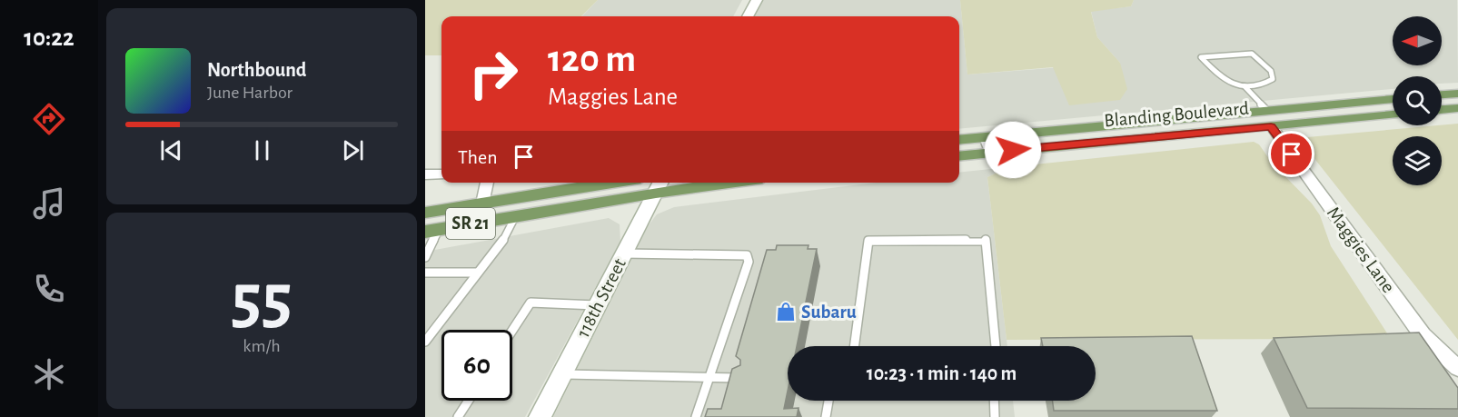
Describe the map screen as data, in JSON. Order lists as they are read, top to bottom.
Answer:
{
  "streets": {
    "main road": ["Blanding Boulevard", "SR 21"],
    "street": ["Maggies Lane", "118th Street"]
  },
  "crossings": [
    ["Blanding Boulevard", "Maggies Lane"],
    ["SR 21", "118th Street"]
  ],
  "places": {
    "shop": ["Subaru"]
  },
  "north": "left",
  "page": {
    "tabs": "10:22",
    "turn": ["120 m", "Maggies Lane"],
    "song": ["Northbound", "June Harbor"],
    "then": "Then",
    "tile": ["55", "km/h"],
    "limit": "60",
    "trip": "10:23 · 1 min · 140 m"
  }
}
